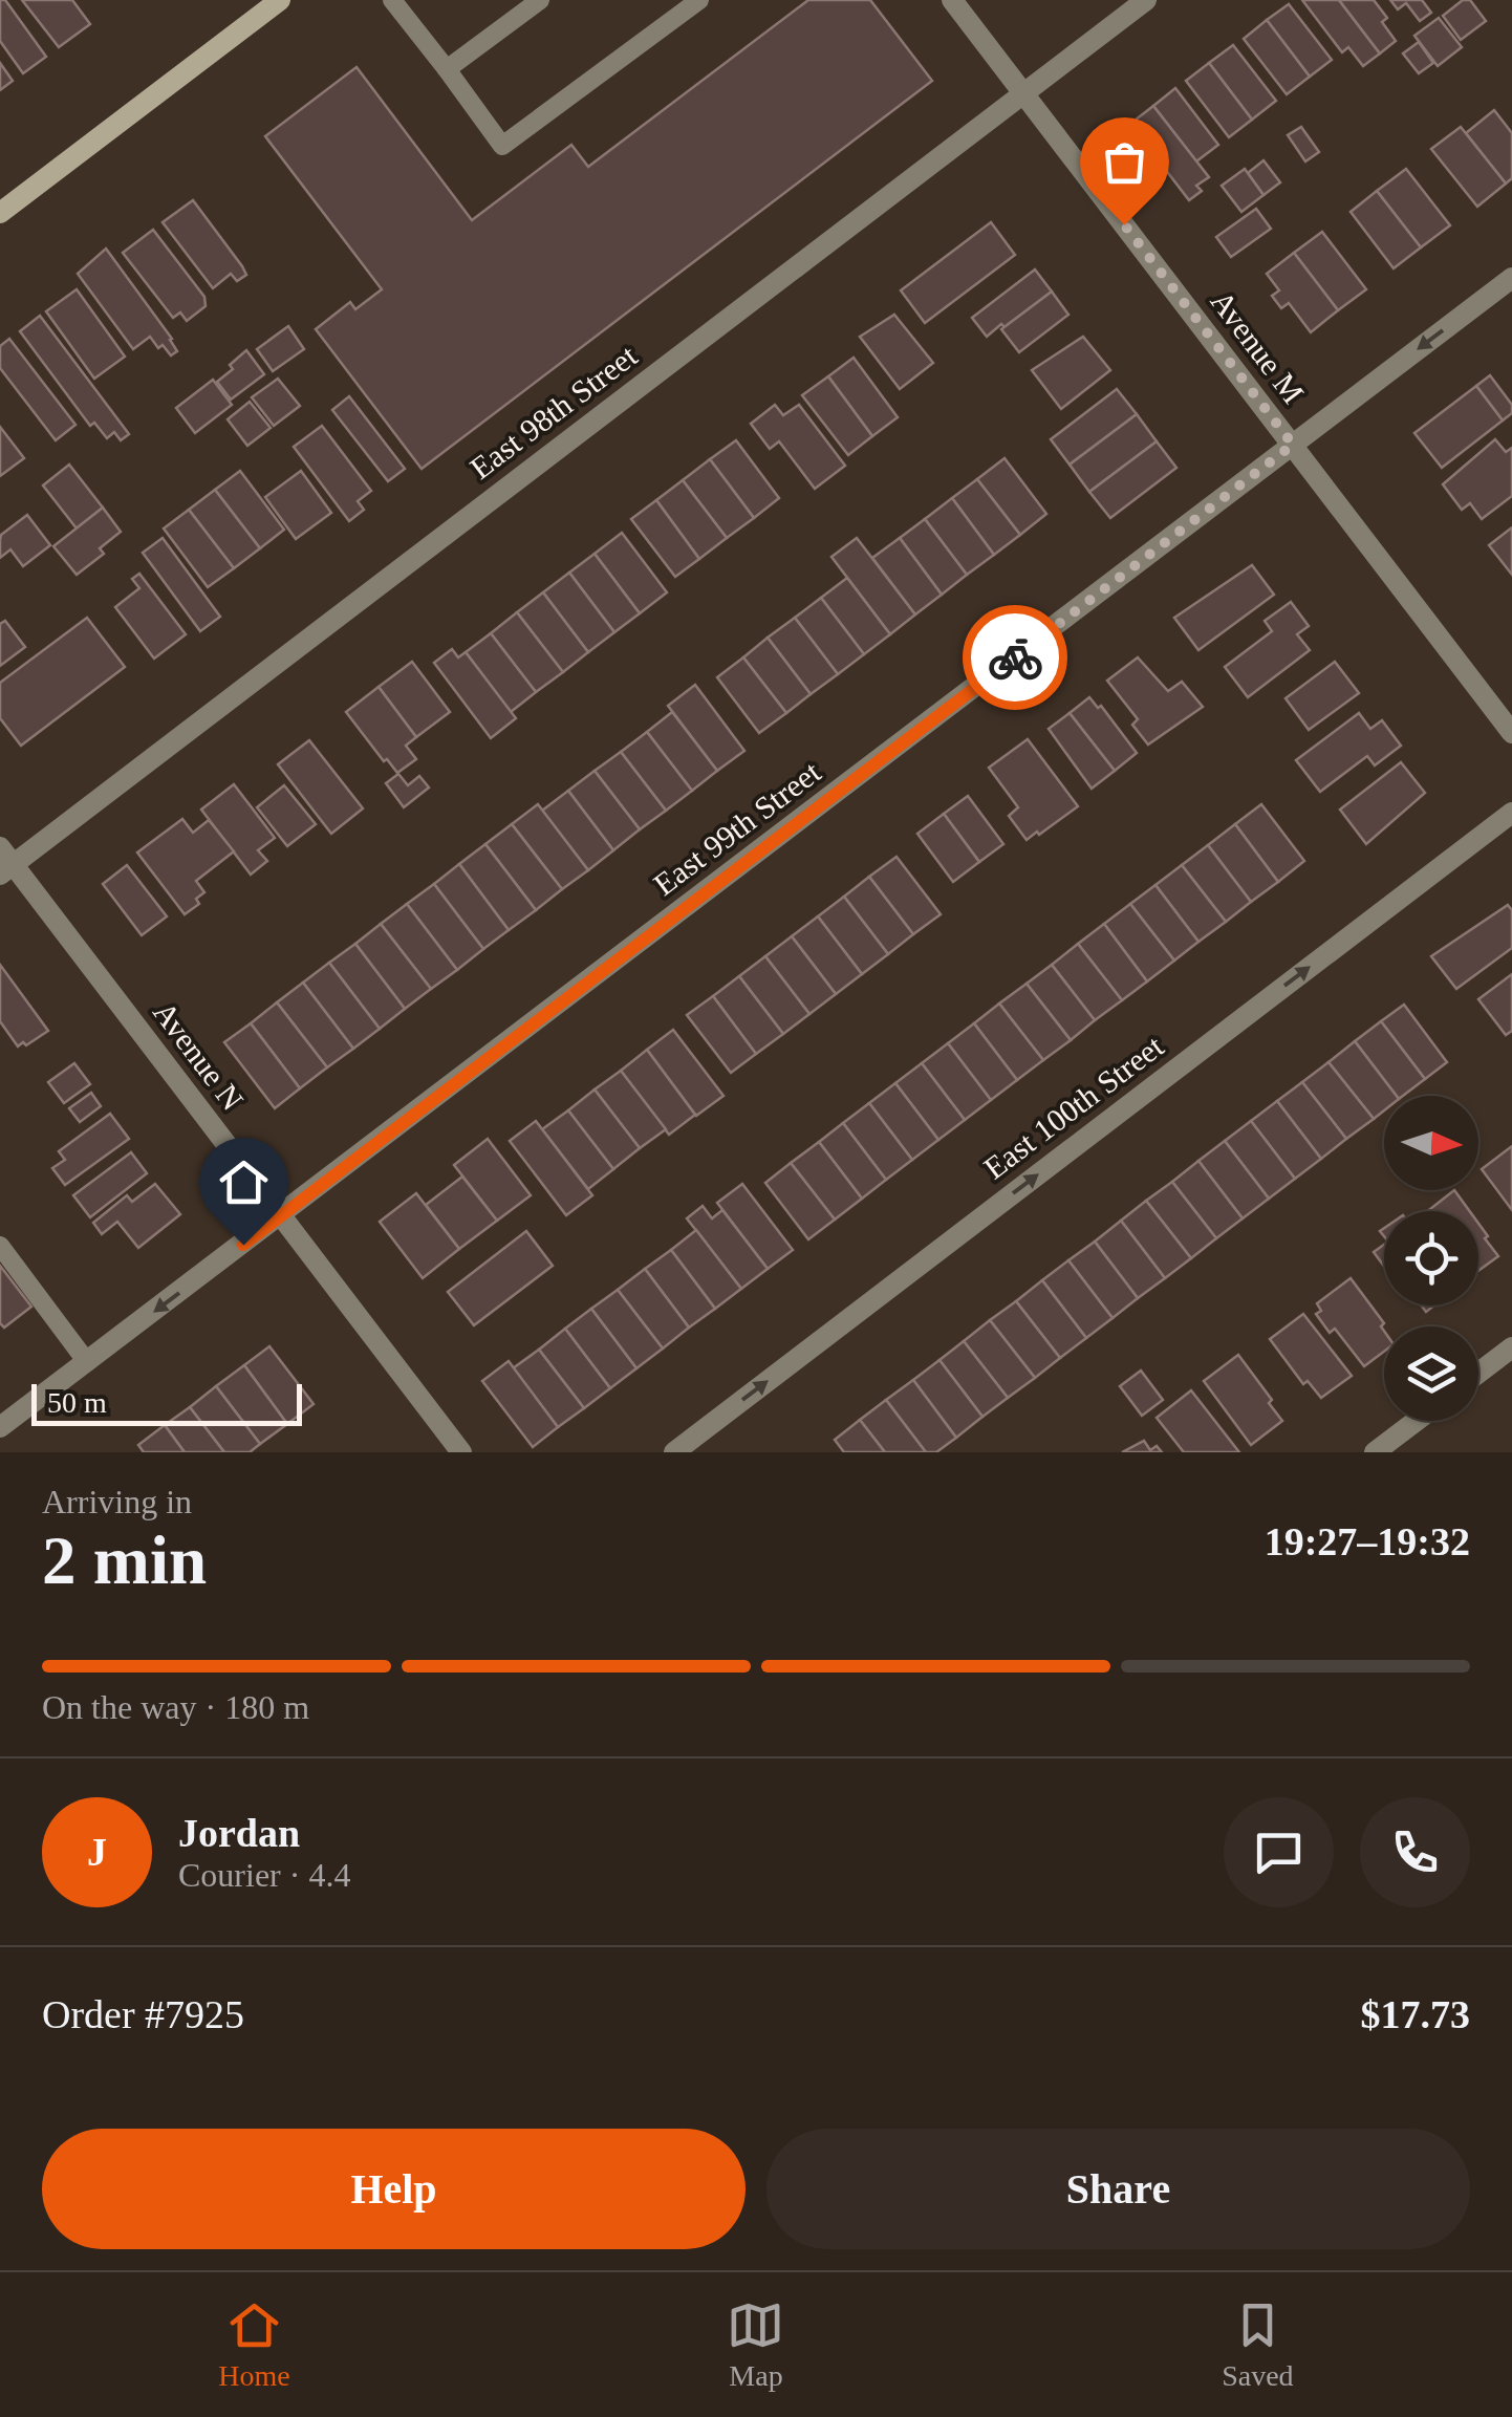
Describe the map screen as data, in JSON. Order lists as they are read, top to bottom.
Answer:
{
  "streets": {
    "street": [
      "Avenue M",
      "East 98th Street",
      "East 99th Street",
      "Avenue N",
      "East 100th Street"
    ]
  },
  "crossings": [
    ["Avenue M", "East 98th Street"],
    ["Avenue M", "East 99th Street"],
    ["East 98th Street", "Avenue N"],
    ["East 99th Street", "Avenue N"]
  ],
  "one_way": ["East 100th Street"],
  "scale_bar": "50 m",
  "north": "right",
  "page": {
    "scale": "50 m",
    "heading": ["2 min", "Arriving in", "19:27–19:32"],
    "panel": [
      "Jordan",
      "Courier · 4.4",
      "Order #7925",
      "$17.73"
    ],
    "bar": "On the way · 180 m",
    "round": "J",
    "buttons": ["Help", "Share"],
    "tabs": ["Home", "Map", "Saved"]
  }
}
